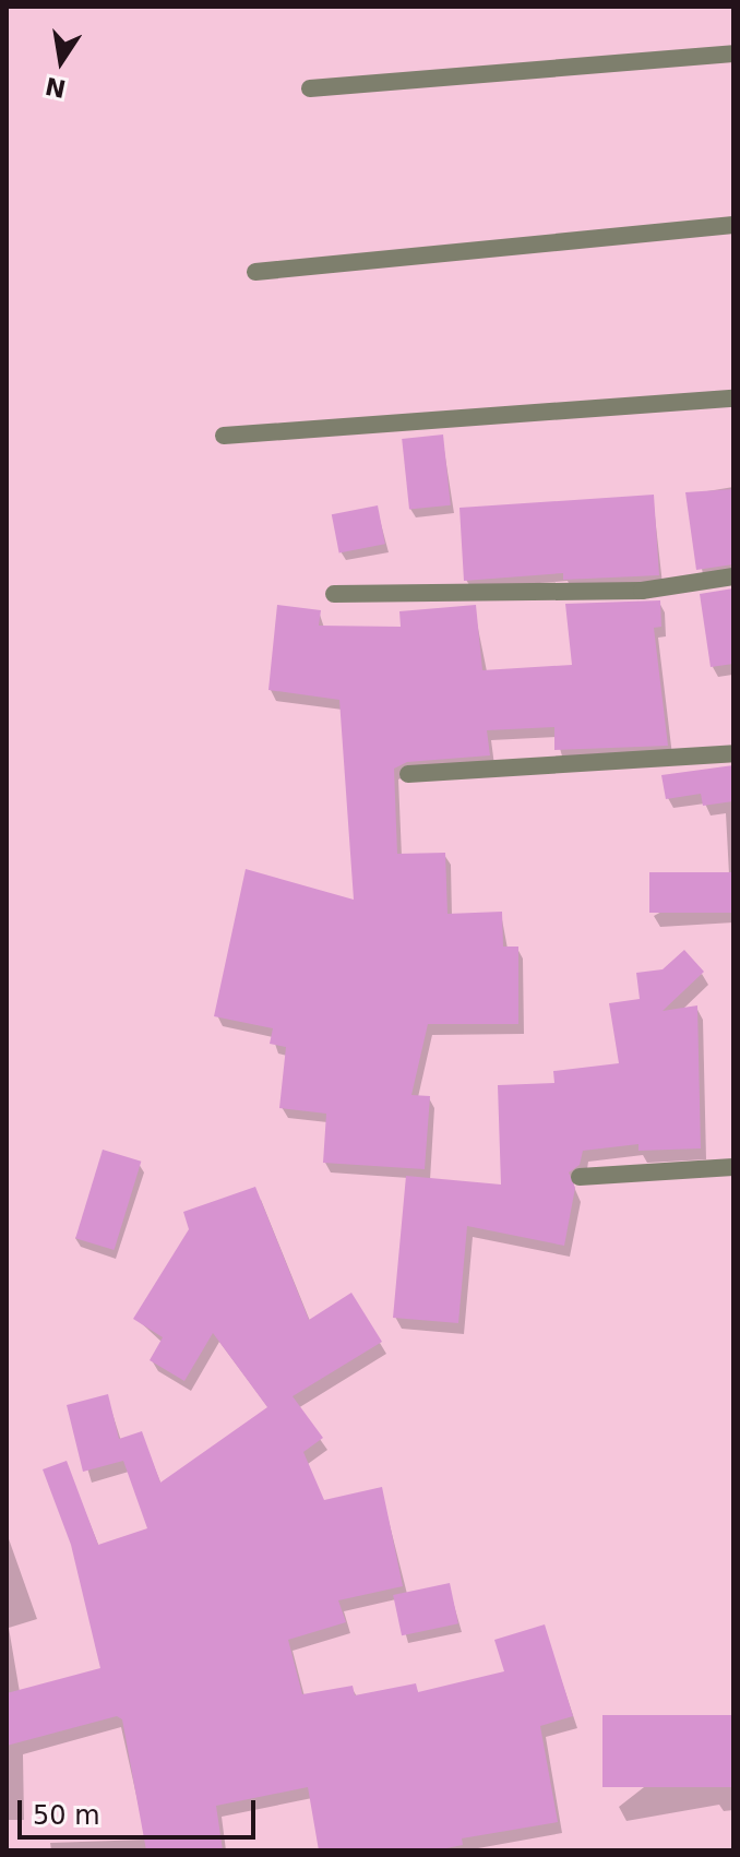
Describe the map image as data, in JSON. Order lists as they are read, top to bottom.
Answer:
{
  "scale_bar": "50 m",
  "north": "bottom"
}
